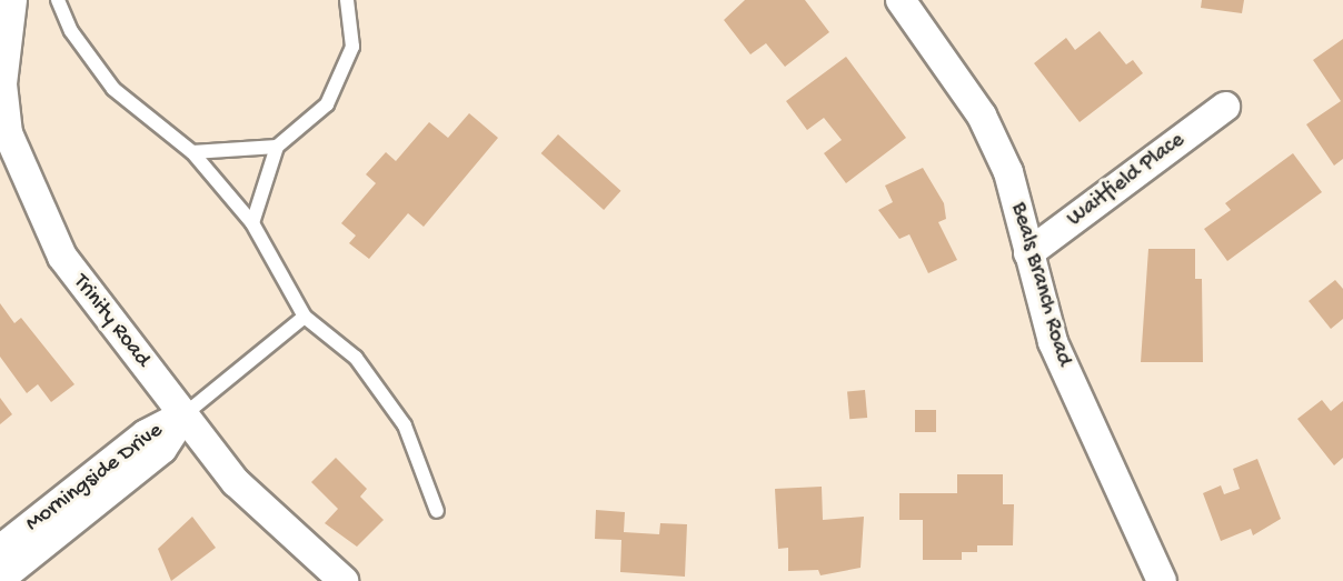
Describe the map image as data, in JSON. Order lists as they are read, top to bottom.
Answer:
{
  "streets": {
    "street": [
      "Waitfield Place",
      "Beals Branch Road",
      "Trinity Road",
      "Morningside Drive"
    ]
  },
  "crossings": [
    ["Waitfield Place", "Beals Branch Road"],
    ["Trinity Road", "Morningside Drive"]
  ]
}
